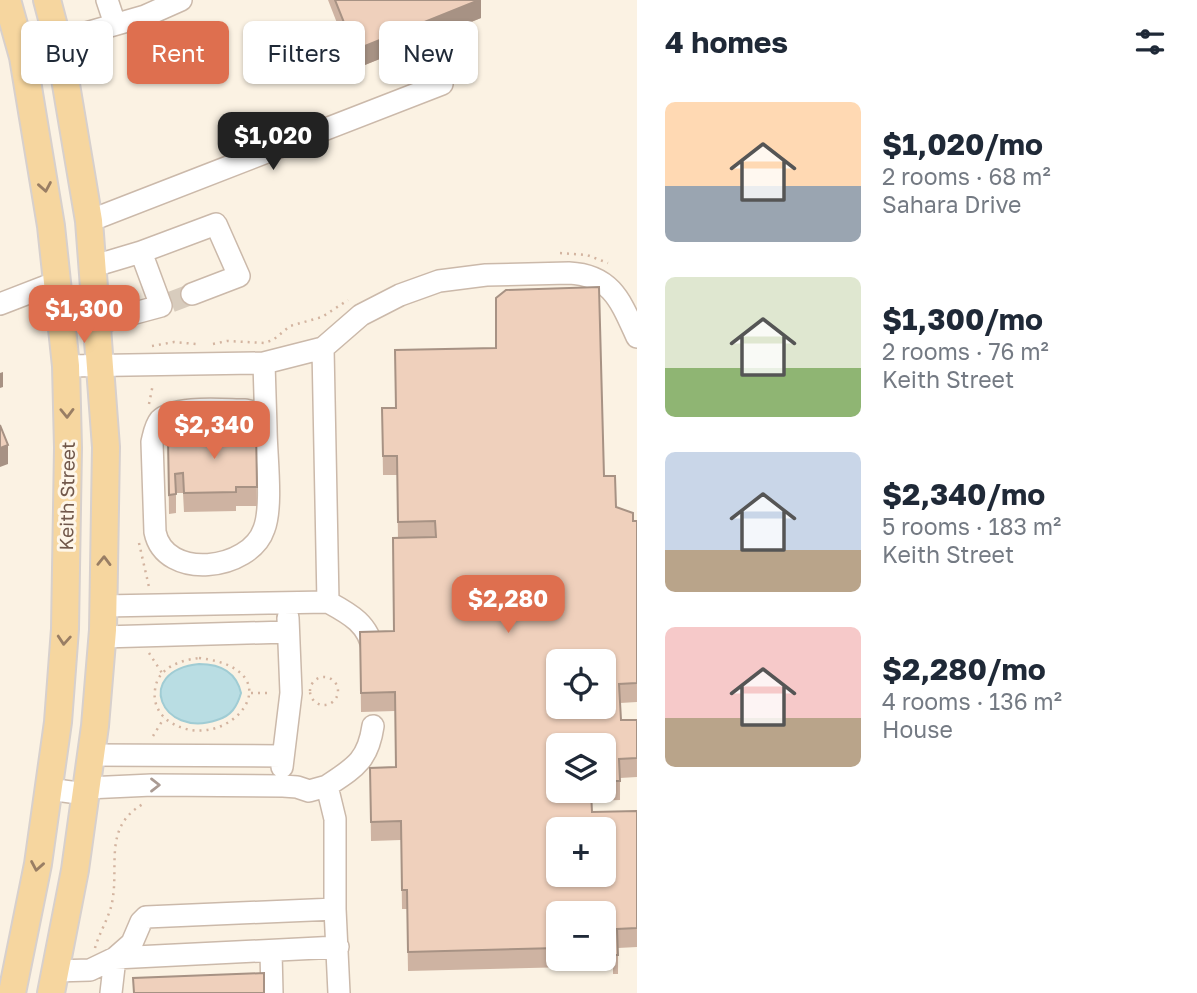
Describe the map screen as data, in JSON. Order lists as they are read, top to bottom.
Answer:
{
  "streets": {
    "main road": ["Keith Street"]
  },
  "page": {
    "heading": "4 homes",
    "chip": [
      "Buy",
      "Rent",
      "Filters",
      "New"
    ],
    "list": [
      {
        "name": "$1,020/mo",
        "note": "2 rooms · 68 m² · Sahara Drive"
      },
      {
        "name": "$1,300/mo",
        "note": "2 rooms · 76 m² · Keith Street"
      },
      {
        "name": "$2,340/mo",
        "note": "5 rooms · 183 m² · Keith Street"
      },
      {
        "name": "$2,280/mo",
        "note": "4 rooms · 136 m² · House"
      }
    ],
    "price": [
      "$1,020",
      "$1,300",
      "$2,340",
      "$2,280"
    ],
    "map_buttons": ["+", "−"]
  }
}
